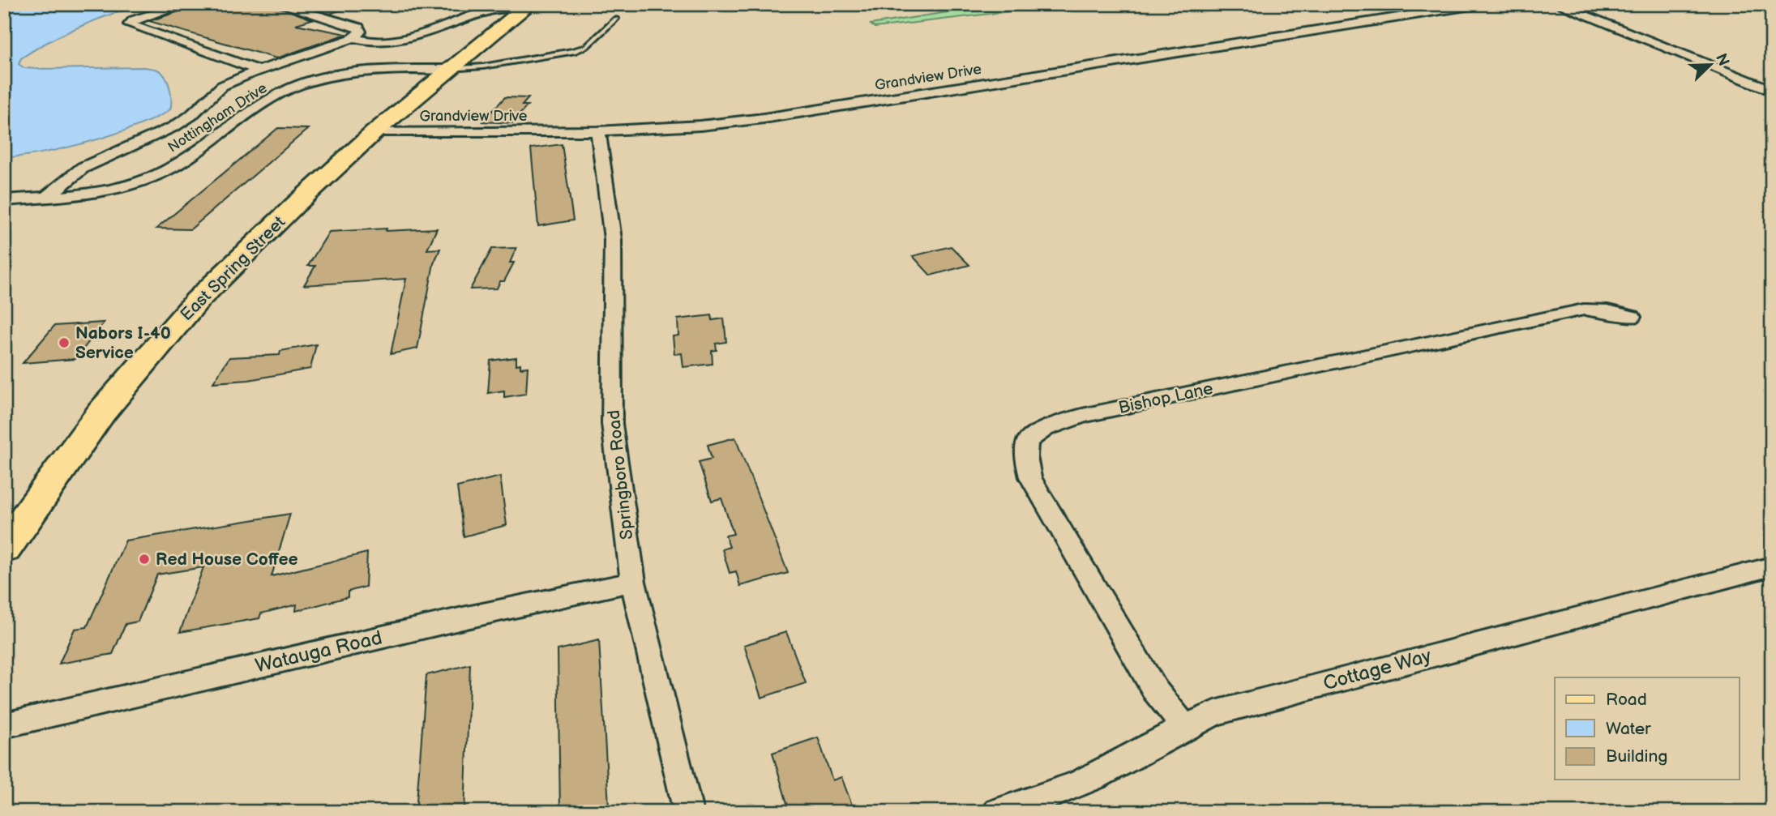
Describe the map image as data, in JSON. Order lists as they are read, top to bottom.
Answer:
{
  "streets": {
    "main road": ["East Spring Street"],
    "street": [
      "Grandview Drive",
      "Nottingham Drive",
      "Bishop Lane",
      "Springboro Road",
      "Watauga Road",
      "Cottage Way"
    ]
  },
  "crossings": [
    ["Grandview Drive", "East Spring Street"],
    ["Grandview Drive", "Springboro Road"],
    ["Nottingham Drive", "East Spring Street"],
    ["Bishop Lane", "Cottage Way"],
    ["Springboro Road", "Watauga Road"]
  ],
  "places": ["Nabors I-40 Service", "Red House Coffee"],
  "legend": ["Road", "Water", "Building"],
  "north": "top right"
}
